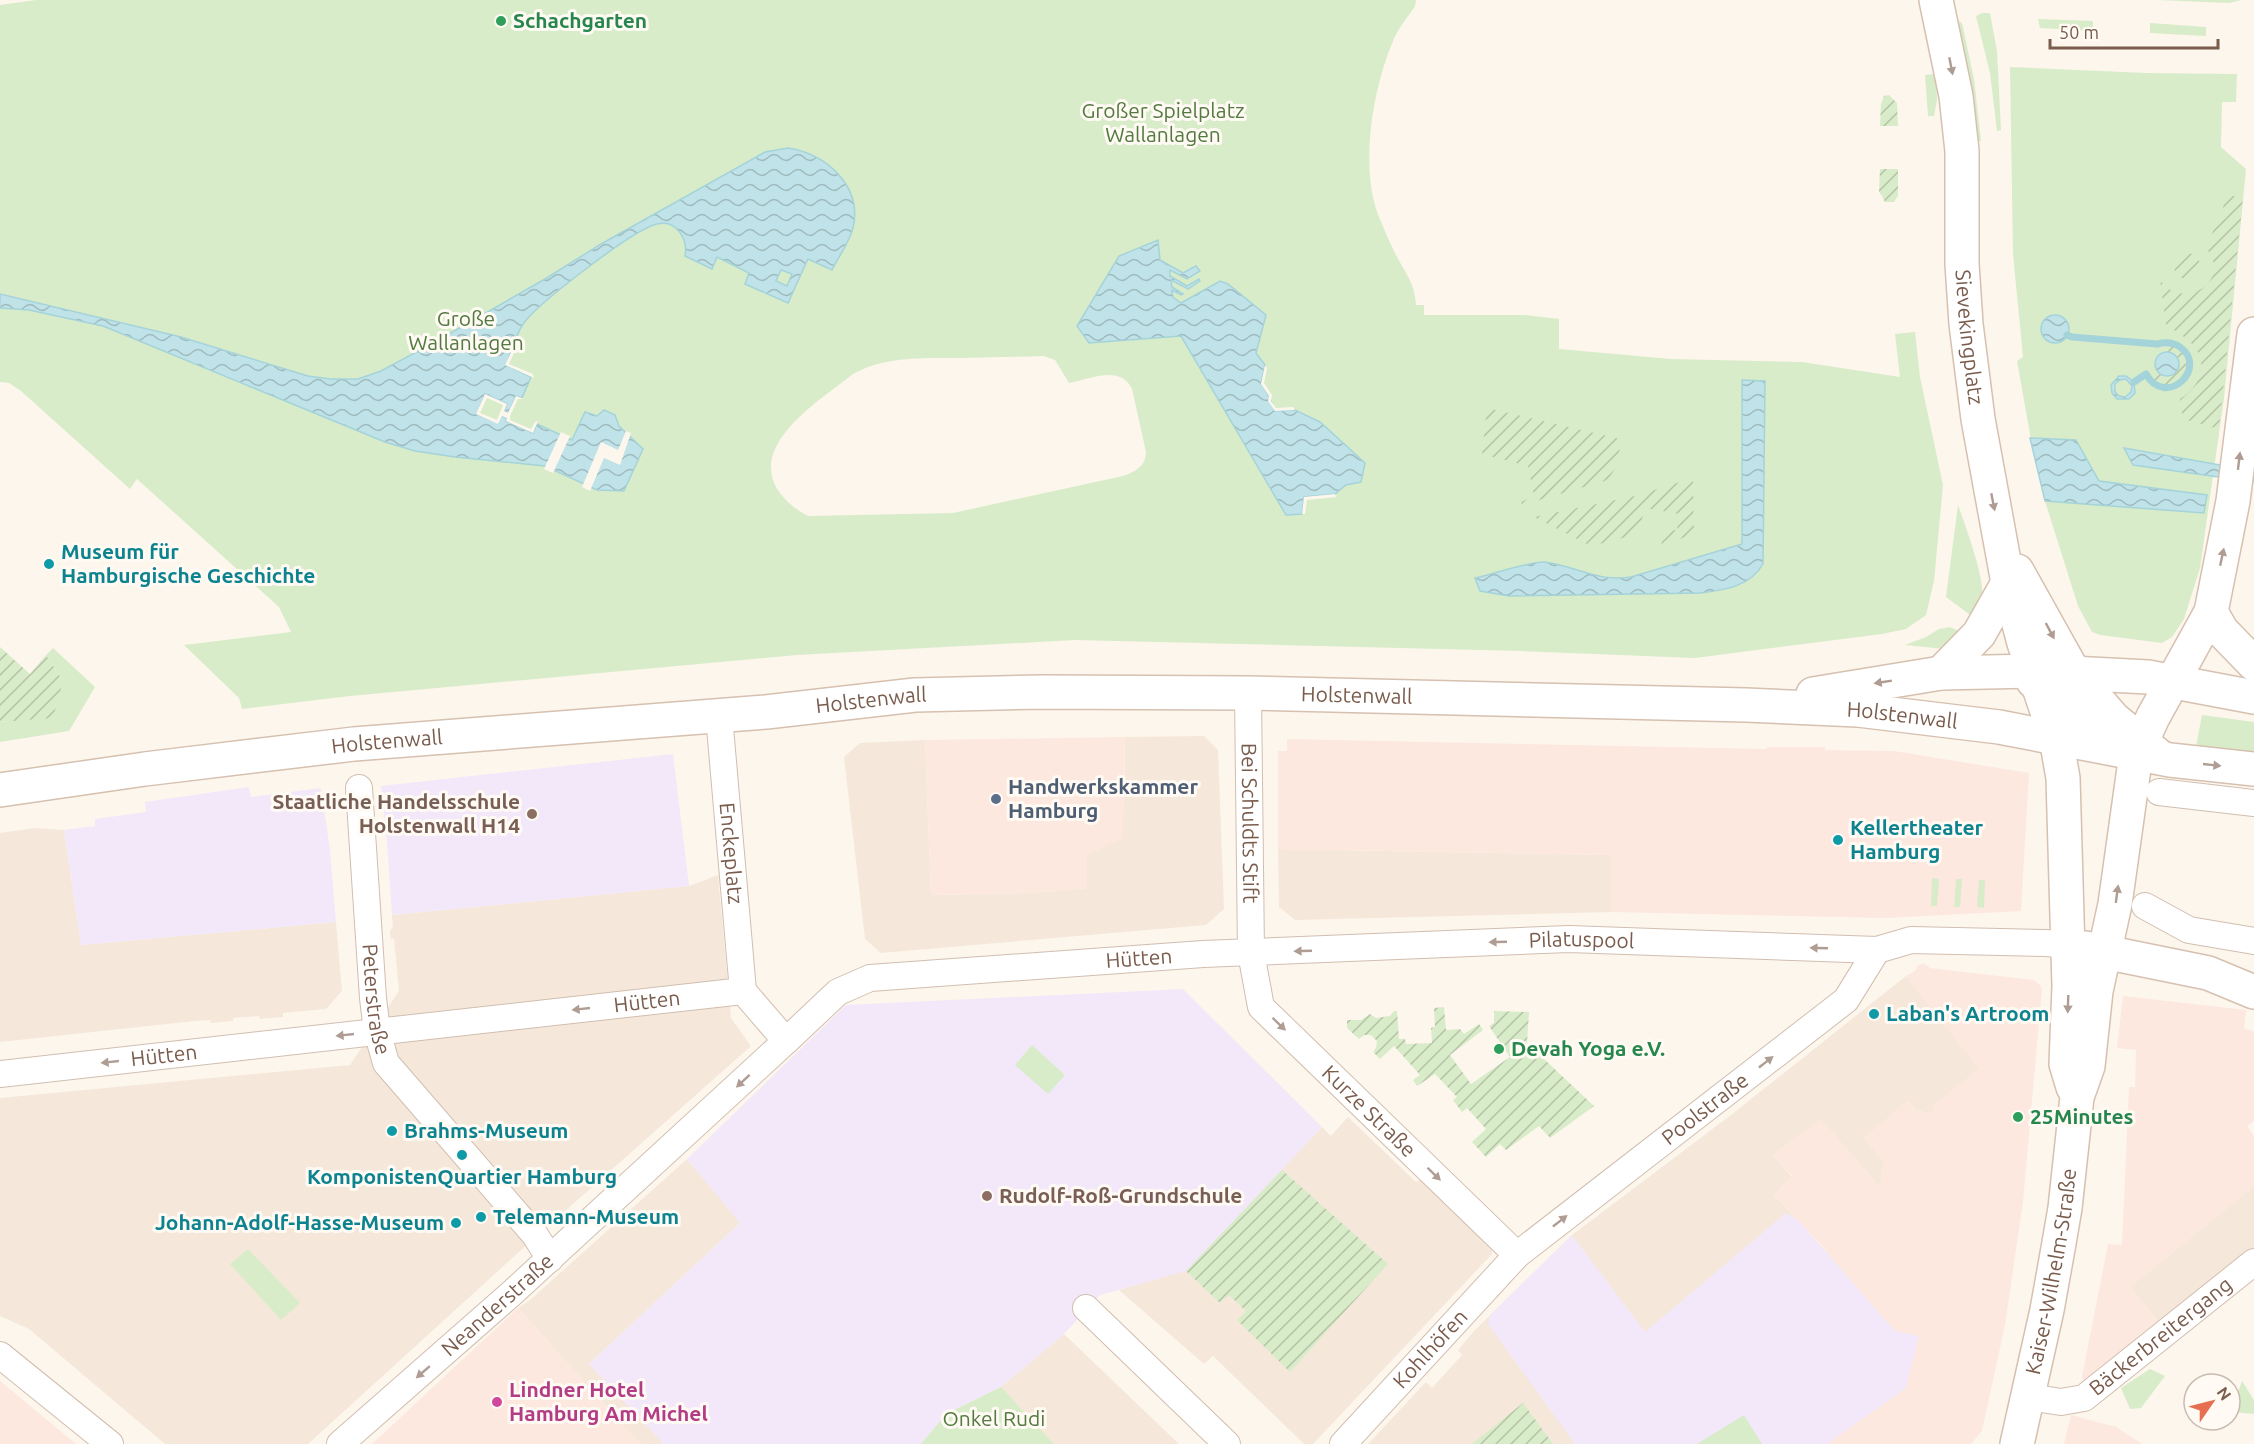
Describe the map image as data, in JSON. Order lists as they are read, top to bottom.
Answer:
{
  "streets": {
    "main road": ["Sievekingplatz", "Holstenwall", "Kaiser-Wilhelm-Straße"],
    "street": [
      "Bei Schuldts Stift",
      "Enckeplatz",
      "Pilatuspool",
      "Hütten",
      "Peterstraße",
      "Poolstraße",
      "Kurze Straße",
      "Neanderstraße",
      "Bäckerbreitergang",
      "Kohlhöfen"
    ]
  },
  "crossings": [
    ["Sievekingplatz", "Holstenwall"],
    ["Holstenwall", "Bei Schuldts Stift"],
    ["Holstenwall", "Enckeplatz"],
    ["Holstenwall", "Kaiser-Wilhelm-Straße"],
    ["Bei Schuldts Stift", "Pilatuspool"],
    ["Bei Schuldts Stift", "Hütten"],
    ["Bei Schuldts Stift", "Kurze Straße"],
    ["Enckeplatz", "Hütten"],
    ["Pilatuspool", "Hütten"],
    ["Pilatuspool", "Poolstraße"],
    ["Pilatuspool", "Kurze Straße"],
    ["Pilatuspool", "Kaiser-Wilhelm-Straße"],
    ["Hütten", "Peterstraße"],
    ["Hütten", "Kurze Straße"],
    ["Hütten", "Neanderstraße"],
    ["Peterstraße", "Neanderstraße"],
    ["Poolstraße", "Kurze Straße"],
    ["Poolstraße", "Kohlhöfen"],
    ["Kurze Straße", "Kohlhöfen"],
    ["Kaiser-Wilhelm-Straße", "Bäckerbreitergang"]
  ],
  "one_way": [
    "Pilatuspool",
    "Hütten",
    "Poolstraße",
    "Kurze Straße",
    "Neanderstraße"
  ],
  "parks": ["Großer Spielplatz Wallanlagen", "Große Wallanlagen", "Onkel Rudi"],
  "places": [
    "Schachgarten",
    "Museum für Hamburgische Geschichte",
    "Handwerkskammer Hamburg",
    "Staatliche Handelsschule Holstenwall H14",
    "Kellertheater Hamburg",
    "Laban's Artroom",
    "Devah Yoga e.V.",
    "25Minutes",
    "Brahms-Museum",
    "KomponistenQuartier Hamburg",
    "Rudolf-Roß-Grundschule",
    "Telemann-Museum",
    "Johann-Adolf-Hasse-Museum",
    "Lindner Hotel Hamburg Am Michel"
  ],
  "scale_bar": "50 m",
  "north": "top right"
}
